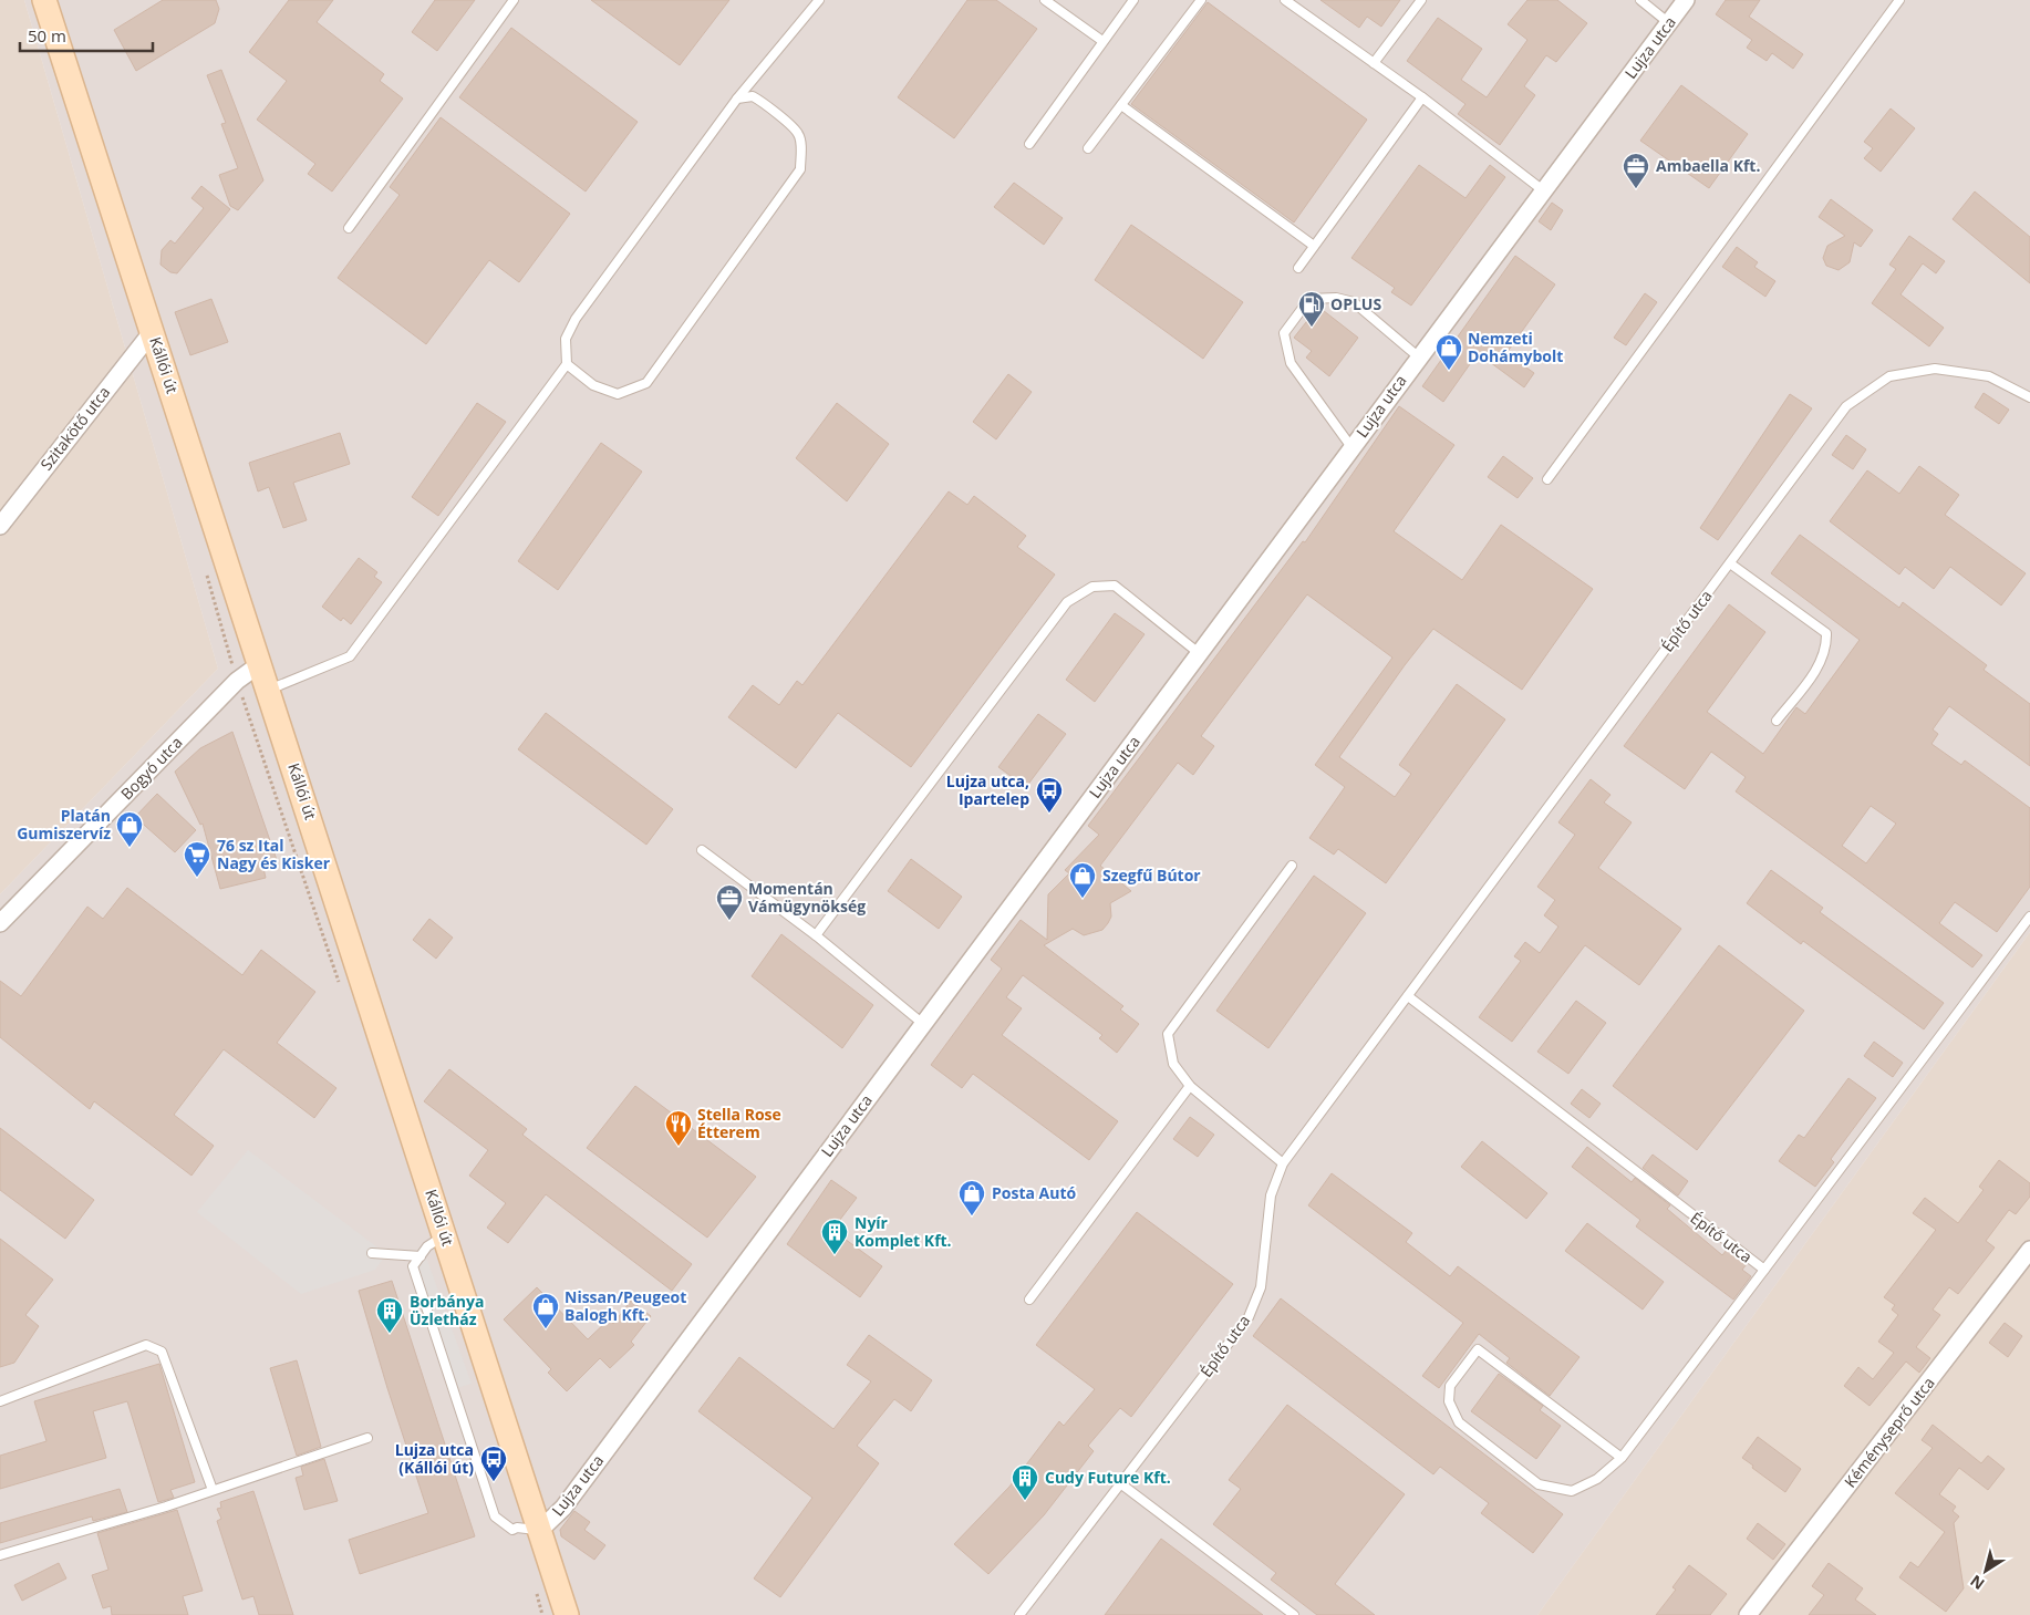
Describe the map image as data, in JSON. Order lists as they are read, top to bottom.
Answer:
{
  "streets": {
    "main road": ["Kállói út"],
    "street": [
      "Lujza utca",
      "Szitakötő utca",
      "Bogyó utca",
      "Kéményseprő utca"
    ],
    "lane": ["Építő utca"]
  },
  "crossings": [
    ["Lujza utca", "Kállói út"],
    ["Kállói út", "Szitakötő utca"],
    ["Kállói út", "Bogyó utca"]
  ],
  "places": {
    "office": ["Ambaella Kft.", "Momentán Vámügynökség"],
    "fuel station": ["OPLUS"],
    "shop": [
      "Nemzeti Dohámybolt",
      "Platán Gumiszervíz",
      "Szegfű Bútor",
      "Posta Autó",
      "Nissan/Peugeot Balogh Kft."
    ],
    "bus stop": ["Lujza utca, Ipartelep", "Lujza utca (Kállói út)"],
    "supermarket": ["76 sz Ital Nagy és Kisker"],
    "restaurant": ["Stella Rose Étterem"],
    "building": ["Nyír Komplet Kft.", "Borbánya Üzletház", "Cudy Future Kft."]
  },
  "scale_bar": "50 m",
  "north": "bottom left"
}
